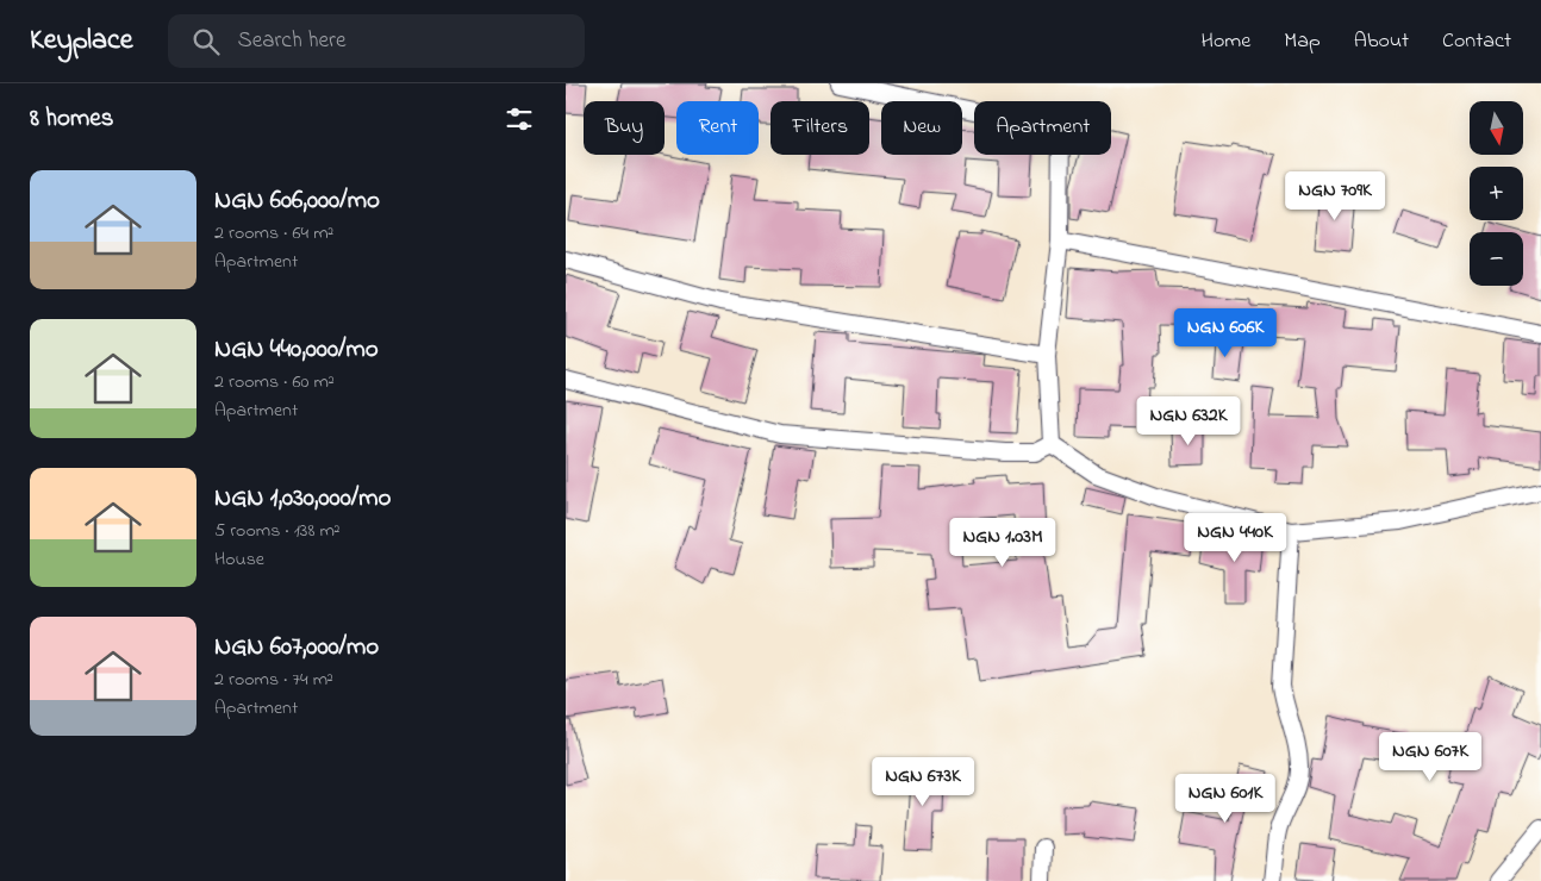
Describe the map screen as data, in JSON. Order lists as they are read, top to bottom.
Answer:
{
  "north": "bottom",
  "page": {
    "header": "Keyplace",
    "search": "Search here",
    "nav": [
      "Home",
      "Map",
      "About",
      "Contact"
    ],
    "heading": "8 homes",
    "map_buttons": ["+", "−"],
    "chip": [
      "Buy",
      "Rent",
      "Filters",
      "New",
      "Apartment"
    ],
    "list": [
      {
        "name": "NGN 606,000/mo",
        "note": "2 rooms · 64 m² · Apartment"
      },
      {
        "name": "NGN 440,000/mo",
        "note": "2 rooms · 60 m² · Apartment"
      },
      {
        "name": "NGN 1,030,000/mo",
        "note": "5 rooms · 138 m² · House"
      },
      {
        "name": "NGN 607,000/mo",
        "note": "2 rooms · 74 m² · Apartment"
      }
    ],
    "price": [
      "NGN 709K",
      "NGN 606K",
      "NGN 632K",
      "NGN 440K",
      "NGN 1.03M",
      "NGN 607K",
      "NGN 673K",
      "NGN 601K"
    ]
  }
}
